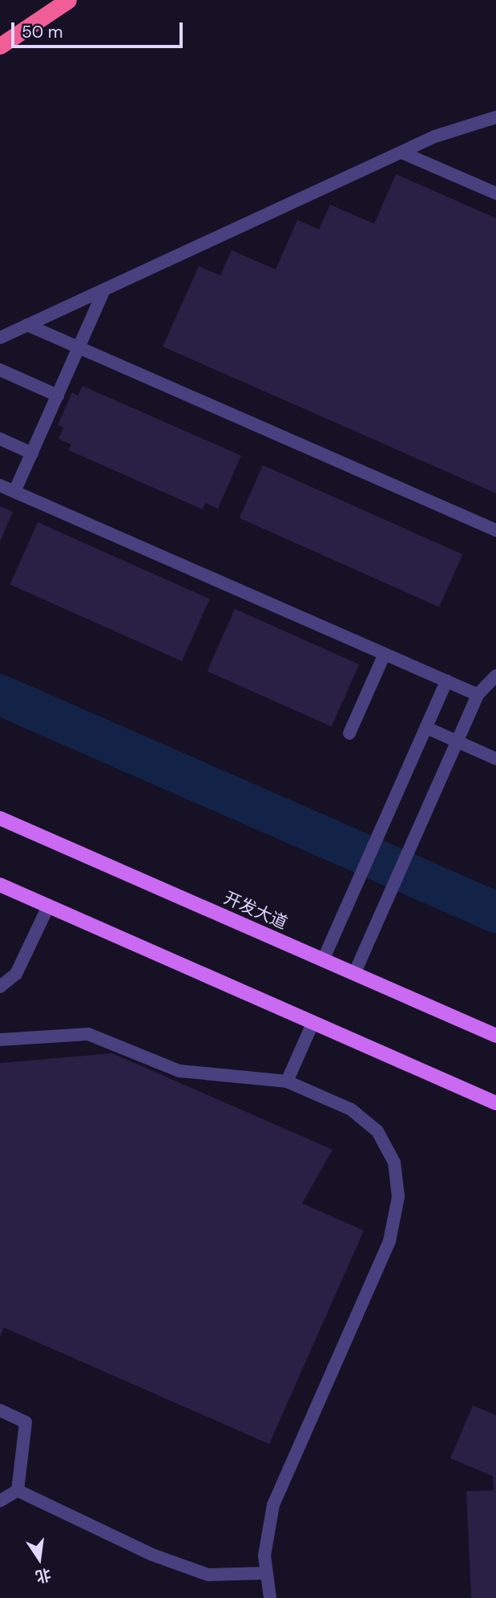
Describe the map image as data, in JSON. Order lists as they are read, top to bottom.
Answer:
{
  "streets": {
    "main road": ["开发大道"]
  },
  "scale_bar": "50 m",
  "north": "bottom"
}
